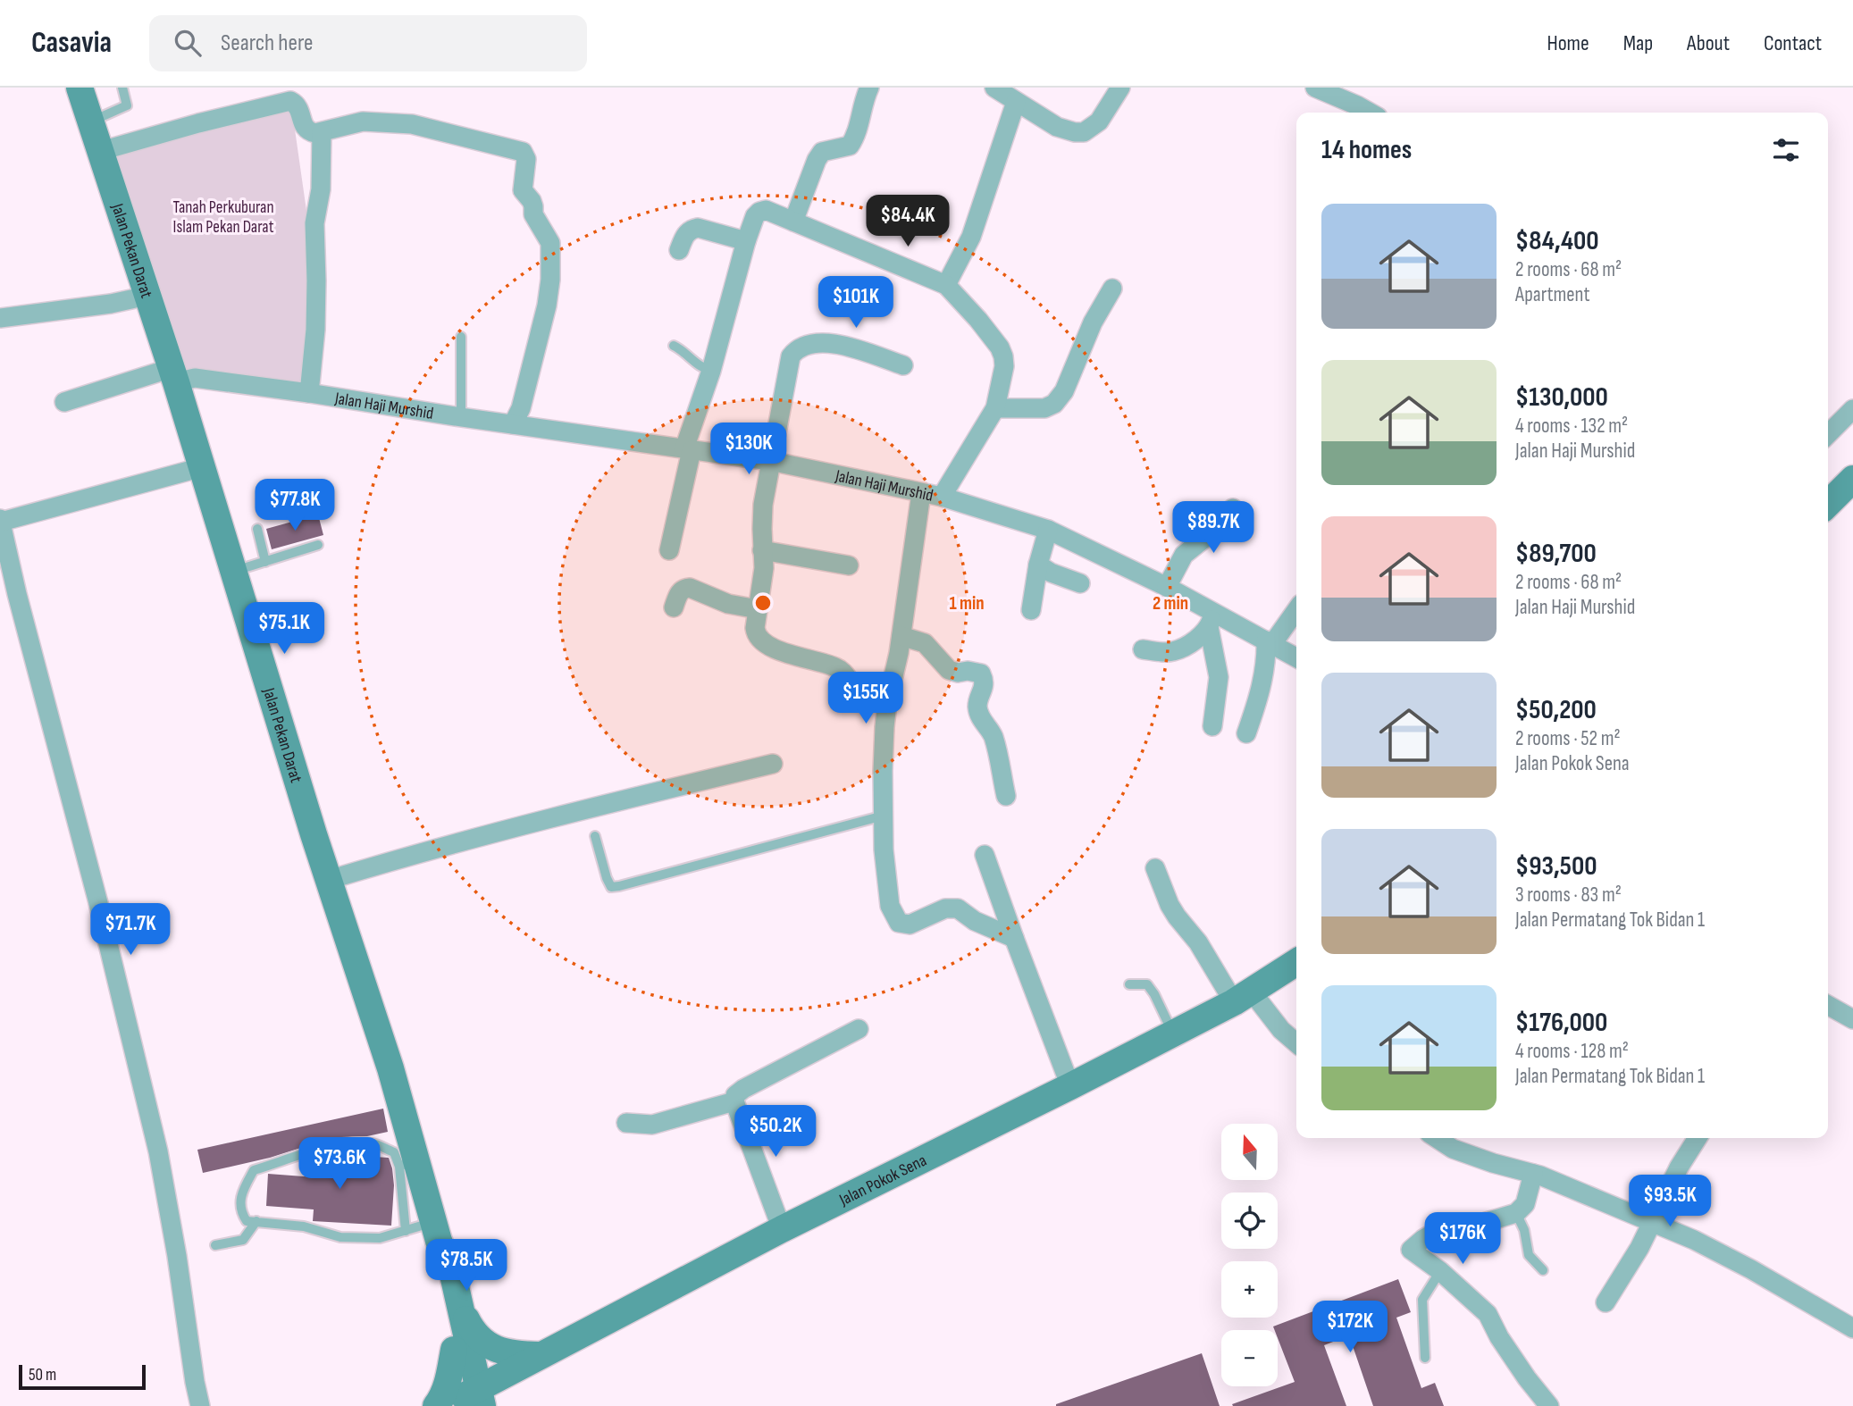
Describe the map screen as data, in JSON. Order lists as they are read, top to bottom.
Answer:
{
  "streets": {
    "main road": ["Jalan Pekan Darat", "Jalan Pokok Sena"],
    "street": ["Jalan Haji Murshid"]
  },
  "crossings": [
    ["Jalan Pekan Darat", "Jalan Haji Murshid"]
  ],
  "parks": ["Tanah Perkuburan Islam Pekan Darat"],
  "scale_bar": "50 m",
  "north": "top",
  "page": {
    "header": "Casavia",
    "search": "Search here",
    "nav": [
      "Home",
      "Map",
      "About",
      "Contact"
    ],
    "heading": "14 homes",
    "list": [
      {
        "name": "$84,400",
        "note": "2 rooms · 68 m² · Apartment"
      },
      {
        "name": "$130,000",
        "note": "4 rooms · 132 m² · Jalan Haji Murshid"
      },
      {
        "name": "$89,700",
        "note": "2 rooms · 68 m² · Jalan Haji Murshid"
      },
      {
        "name": "$50,200",
        "note": "2 rooms · 52 m² · Jalan Pokok Sena"
      },
      {
        "name": "$93,500",
        "note": "3 rooms · 83 m² · Jalan Permatang Tok Bidan 1"
      },
      {
        "name": "$176,000",
        "note": "4 rooms · 128 m² · Jalan Permatang Tok Bidan 1"
      }
    ],
    "price": [
      "$84.4K",
      "$101K",
      "$130K",
      "$77.8K",
      "$89.7K",
      "$75.1K",
      "$155K",
      "$71.7K",
      "$50.2K",
      "$73.6K",
      "$93.5K",
      "$176K",
      "$78.5K",
      "$172K"
    ],
    "map_buttons": ["+", "−"],
    "scale": "50 m"
  },
  "rings": ["1 min", "2 min"]
}
